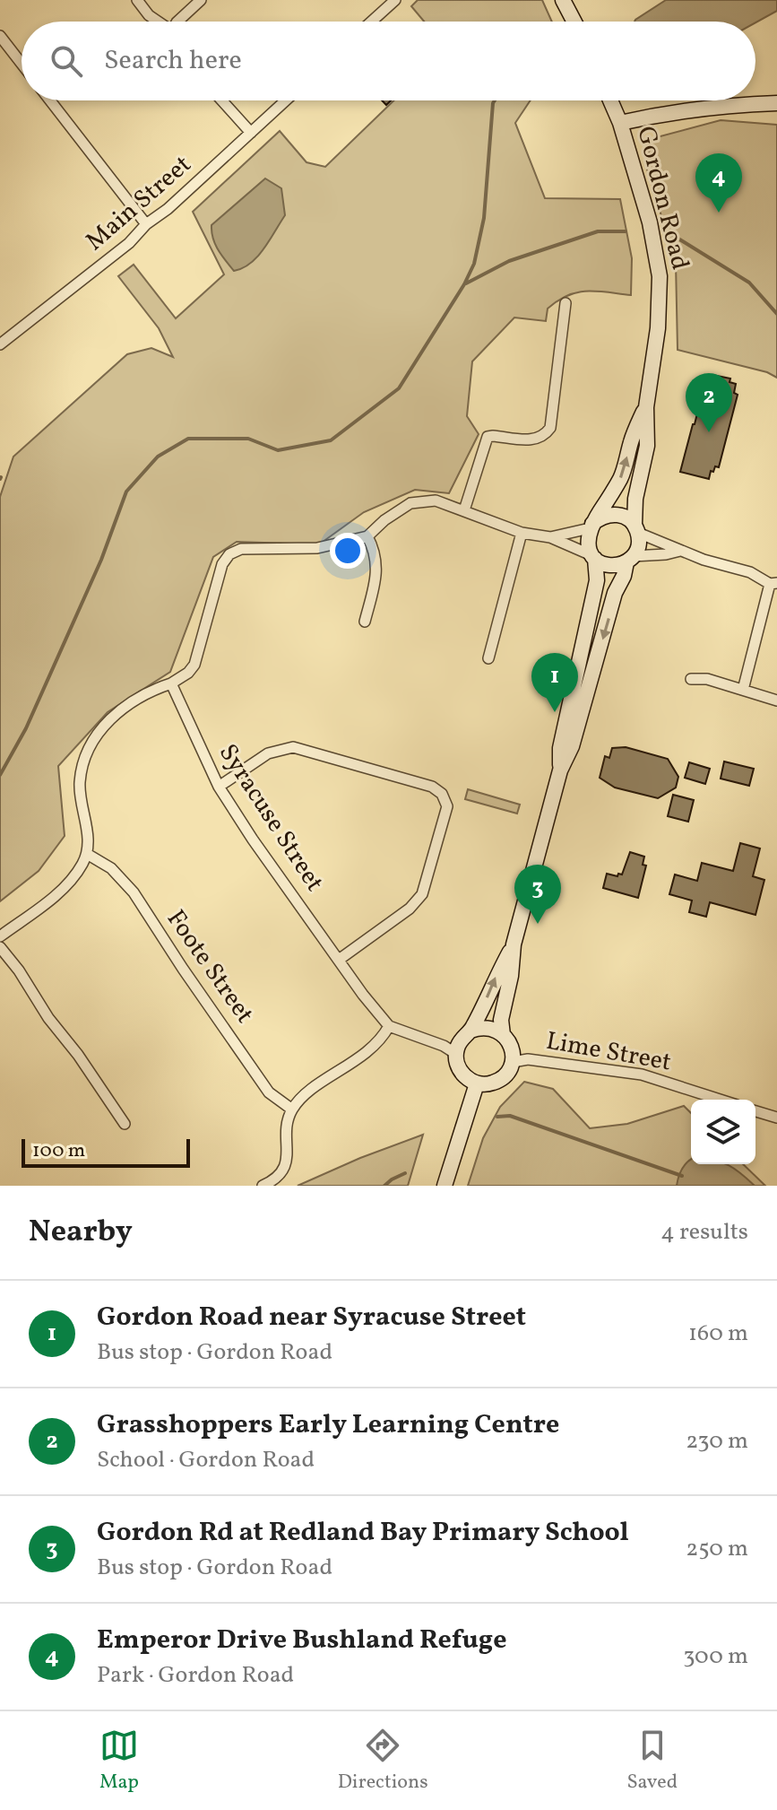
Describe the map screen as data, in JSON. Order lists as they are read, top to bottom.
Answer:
{
  "streets": {
    "street": [
      "Gordon Road",
      "Main Street",
      "Syracuse Street",
      "Foote Street",
      "Lime Street"
    ]
  },
  "scale_bar": "100 m",
  "page": {
    "search": "Search here",
    "pins": [
      "4",
      "2",
      "1",
      "3"
    ],
    "scale": "100 m",
    "heading": ["Nearby", "4 results"],
    "list": [
      {
        "mark": "1",
        "name": "Gordon Road near Syracuse Street",
        "note": "Bus stop · Gordon Road",
        "value": "160 m"
      },
      {
        "mark": "2",
        "name": "Grasshoppers Early Learning Centre",
        "note": "School · Gordon Road",
        "value": "230 m"
      },
      {
        "mark": "3",
        "name": "Gordon Rd at Redland Bay Primary School",
        "note": "Bus stop · Gordon Road",
        "value": "250 m"
      },
      {
        "mark": "4",
        "name": "Emperor Drive Bushland Refuge",
        "note": "Park · Gordon Road",
        "value": "300 m"
      }
    ],
    "nav": ["Map", "Directions", "Saved"]
  }
}
